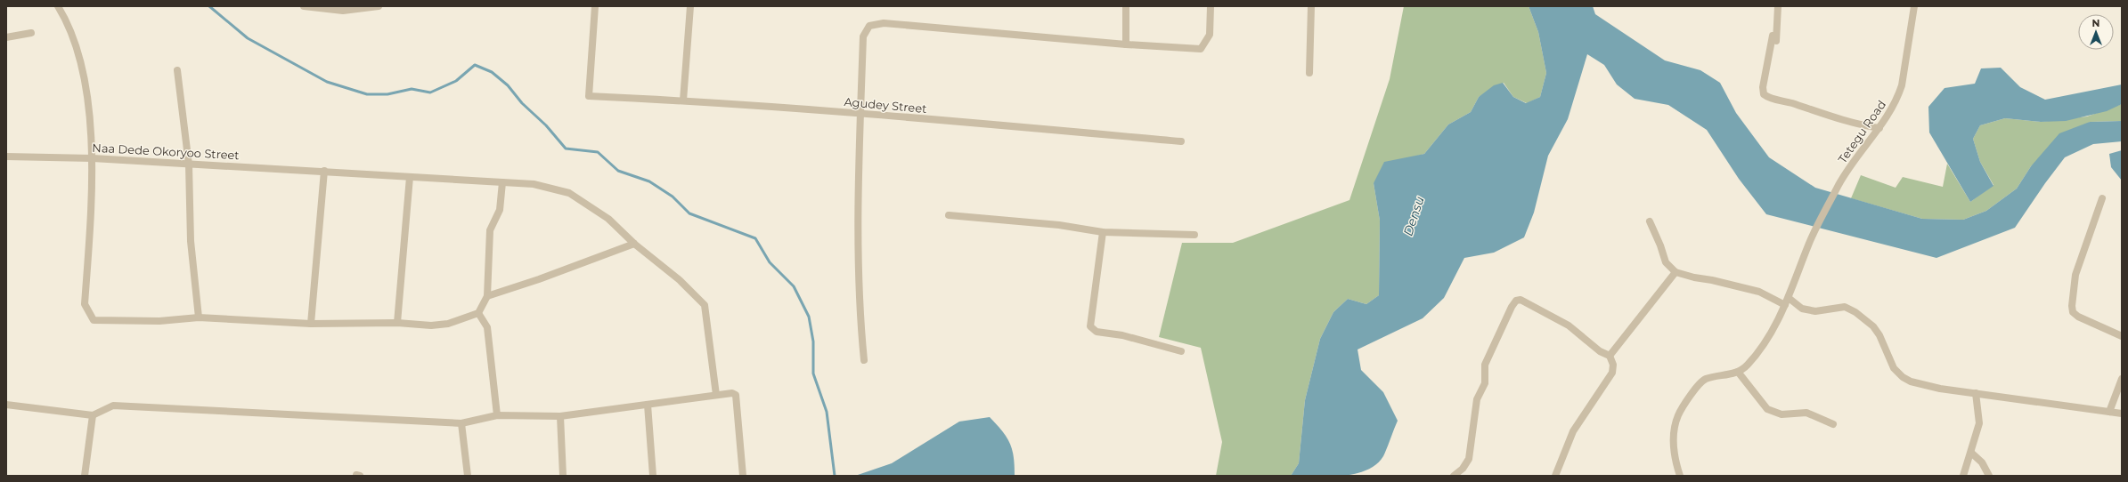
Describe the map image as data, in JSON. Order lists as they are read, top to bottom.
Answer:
{
  "streets": {
    "street": ["Agudey Street", "Tetegu Road", "Naa Dede Okoryoo Street"]
  },
  "water": ["Densu"],
  "north": "top"
}
